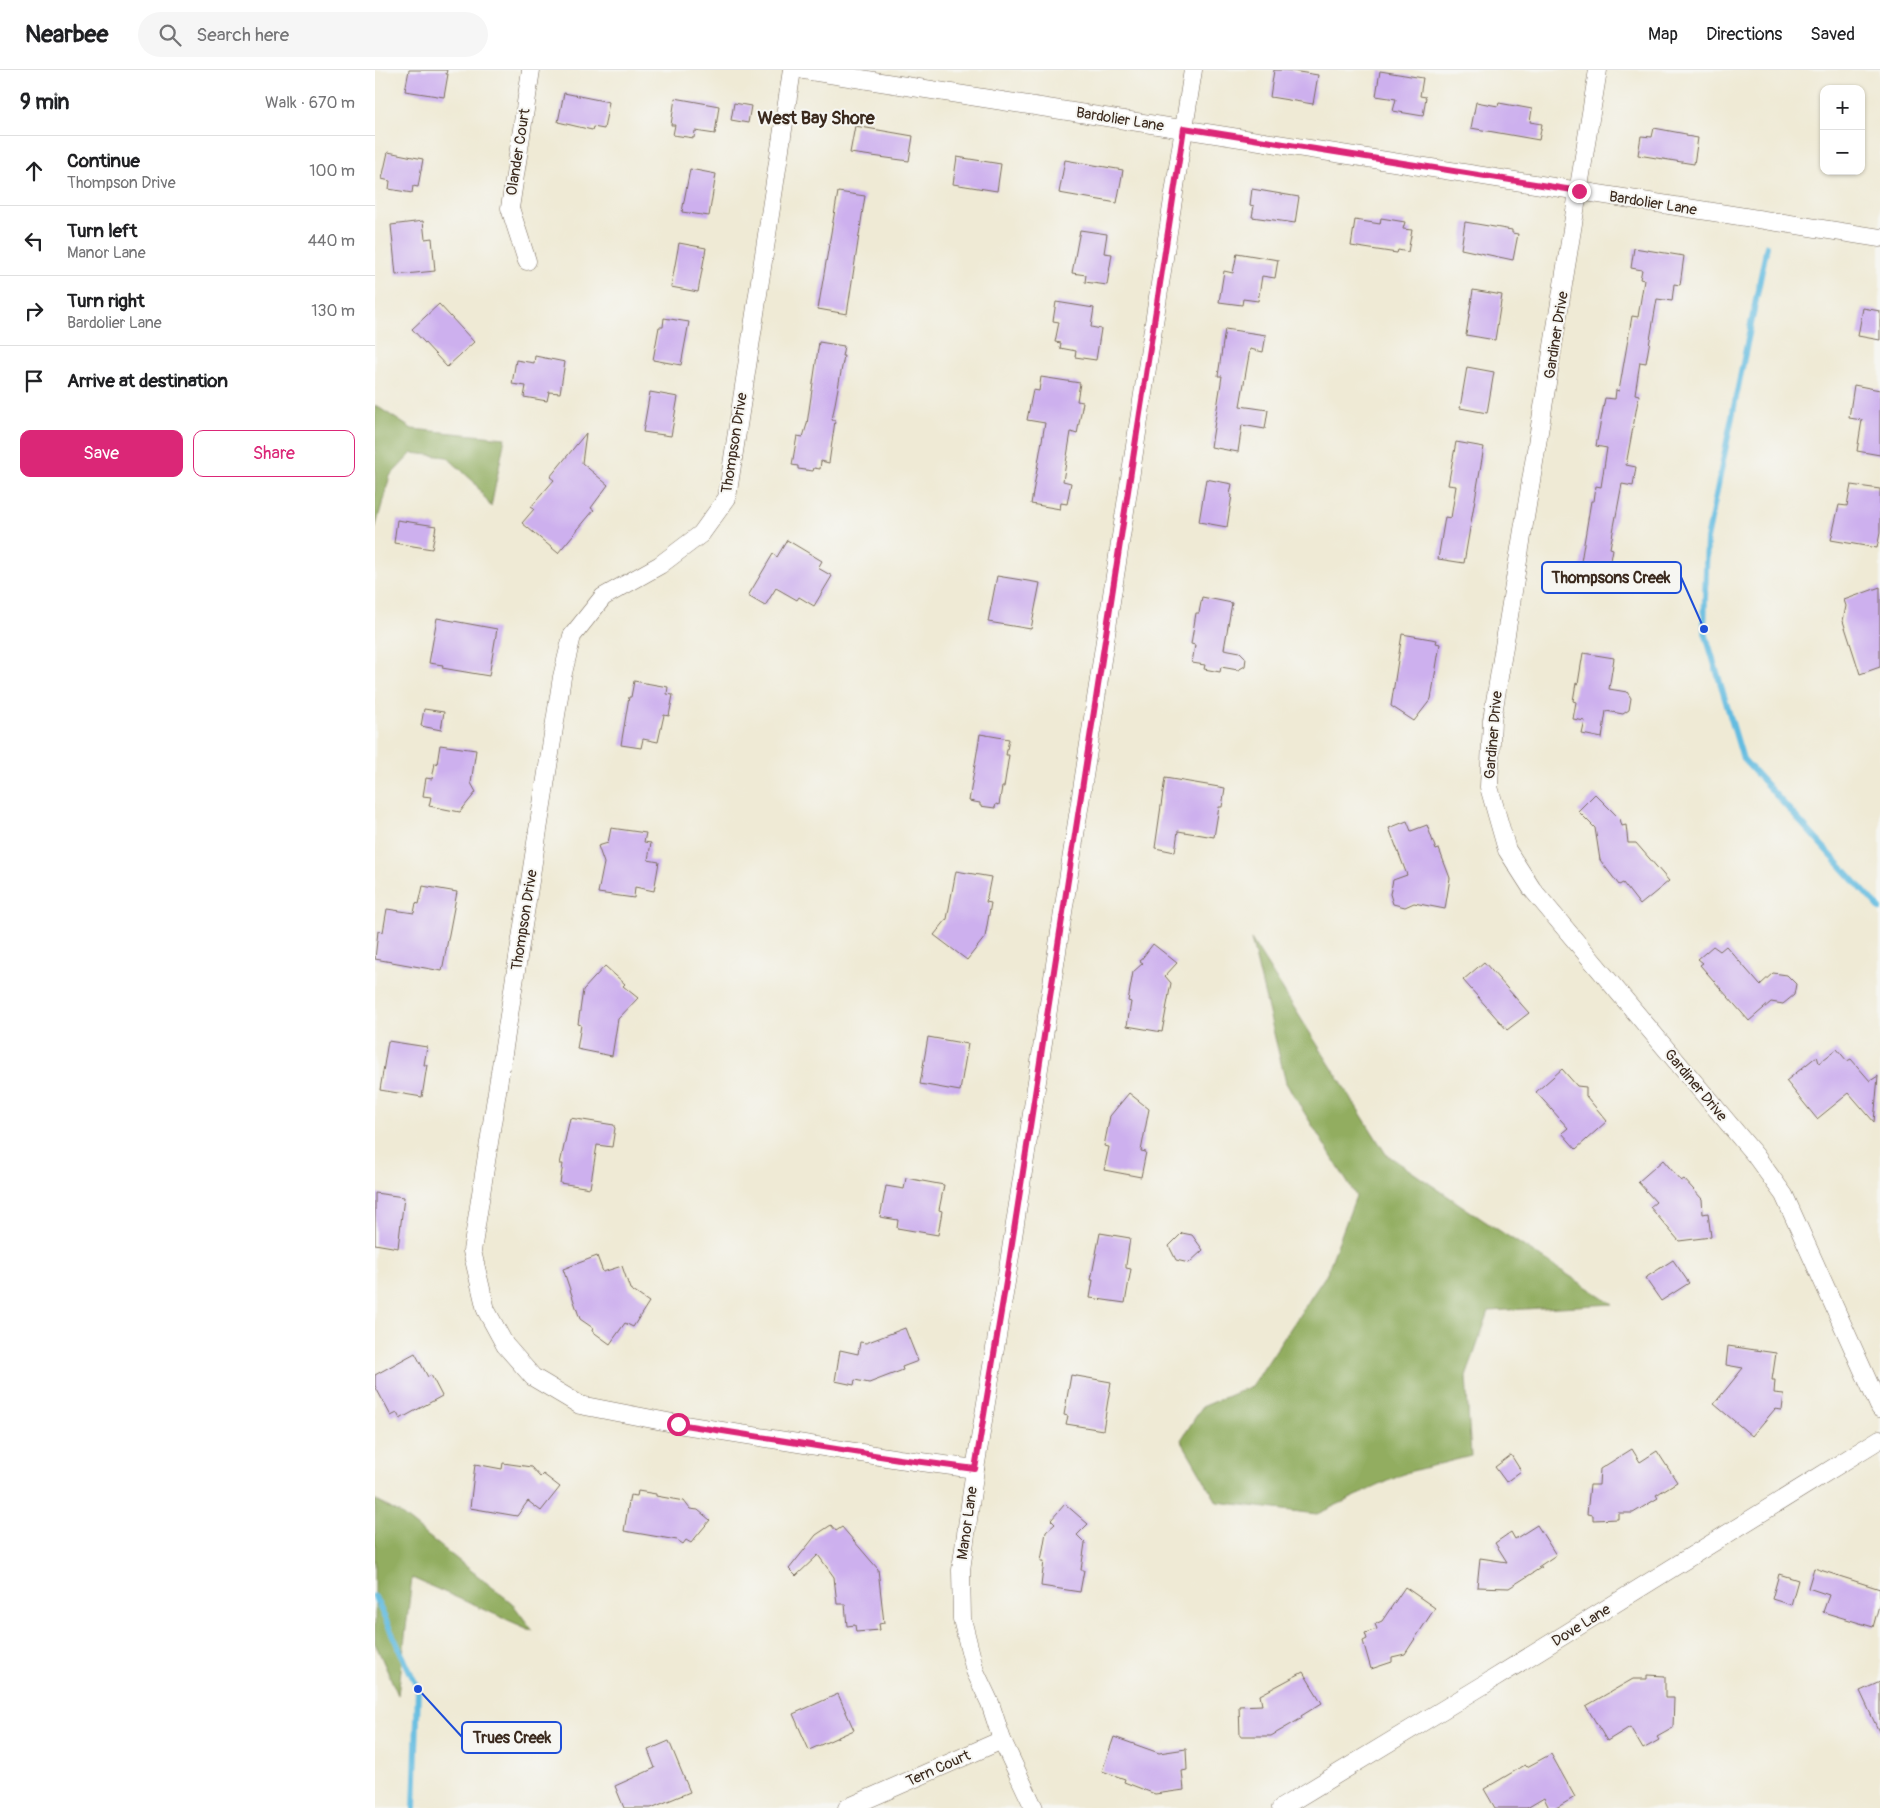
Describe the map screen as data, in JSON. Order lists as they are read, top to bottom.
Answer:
{
  "streets": {
    "street": [
      "Bardolier Lane",
      "Olander Court",
      "Gardiner Drive",
      "Thompson Drive",
      "Manor Lane",
      "Dove Lane",
      "Tern Court"
    ]
  },
  "crossings": [
    ["Bardolier Lane", "Gardiner Drive"],
    ["Bardolier Lane", "Manor Lane"],
    ["Thompson Drive", "Manor Lane"],
    ["Manor Lane", "Tern Court"]
  ],
  "districts": ["West Bay Shore"],
  "places": ["Thompsons Creek", "Trues Creek"],
  "page": {
    "header": "Nearbee",
    "search": "Search here",
    "nav": ["Map", "Directions", "Saved"],
    "heading": ["9 min", "Walk · 670 m"],
    "map_buttons": ["+", "−"],
    "list": [
      ["Continue", "Thompson Drive", "100 m"],
      ["Turn left", "Manor Lane", "440 m"],
      ["Turn right", "Bardolier Lane", "130 m"],
      "Arrive at destination"
    ],
    "buttons": ["Save", "Share"]
  }
}
